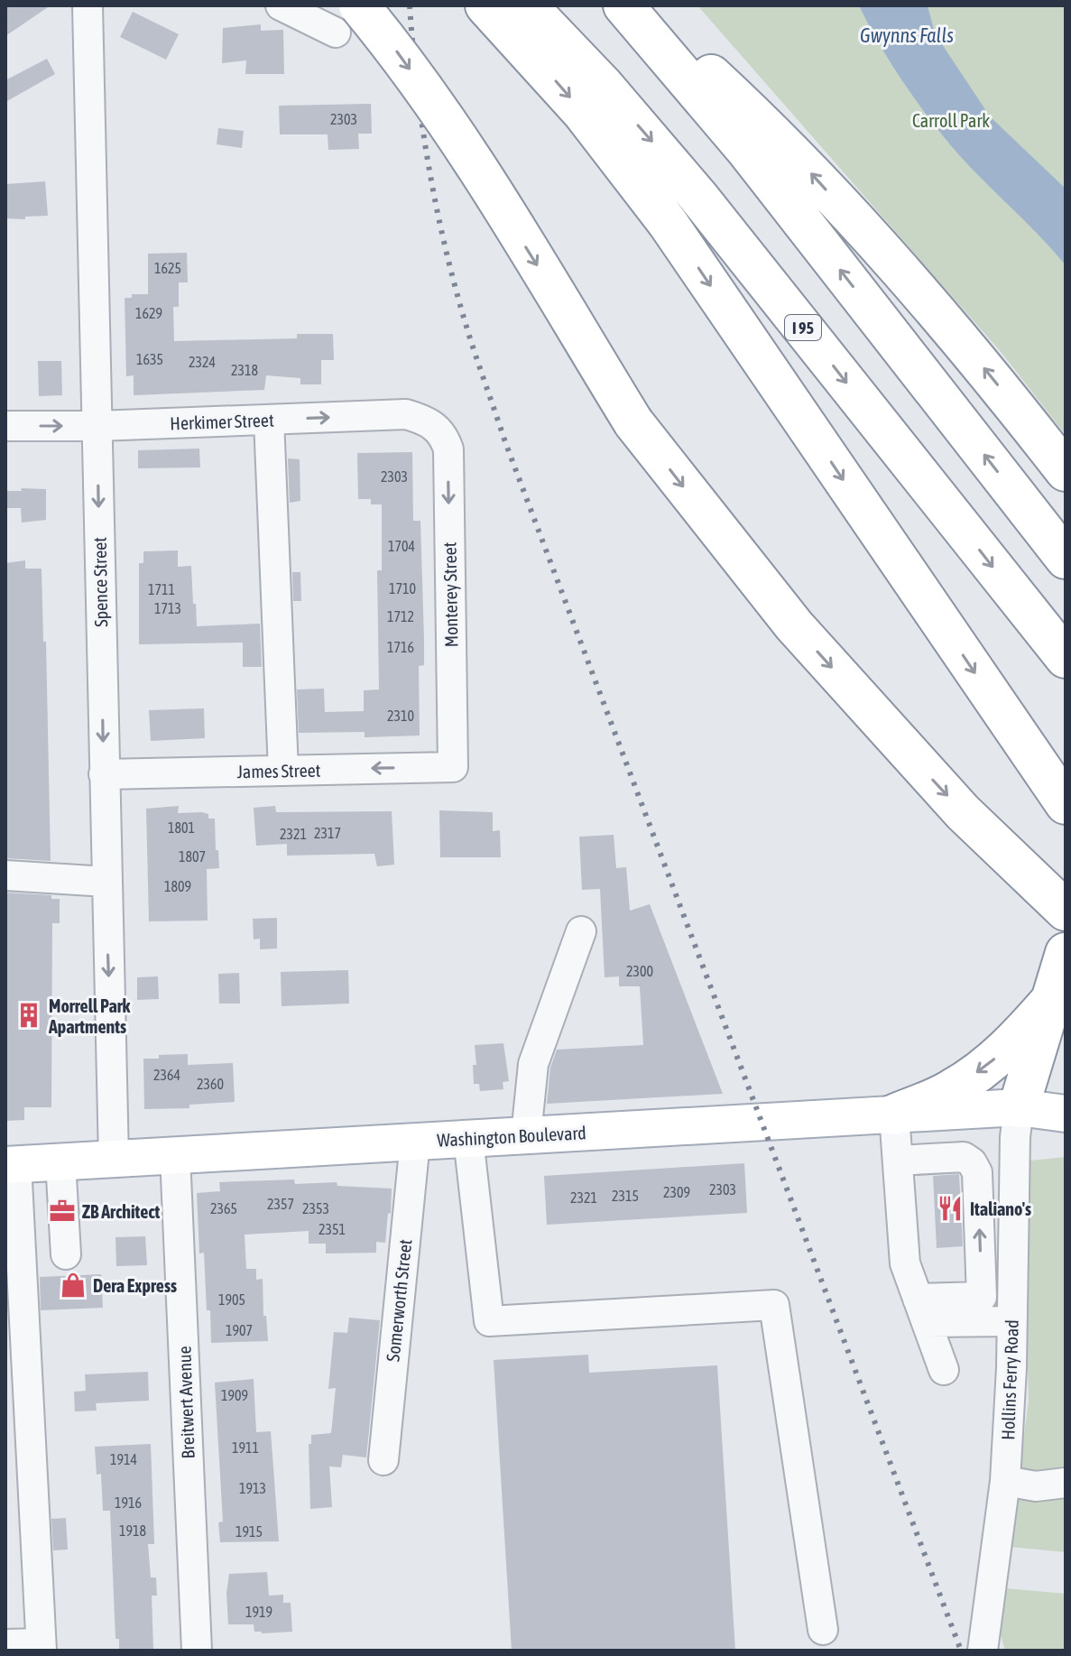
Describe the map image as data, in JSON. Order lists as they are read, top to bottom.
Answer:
{
  "streets": {
    "highway": ["I 95"],
    "main road": ["Washington Boulevard"],
    "street": [
      "Herkimer Street",
      "Spence Street",
      "Monterey Street",
      "James Street",
      "Somerworth Street",
      "Hollins Ferry Road",
      "Breitwert Avenue"
    ]
  },
  "crossings": [
    ["Herkimer Street", "Spence Street"],
    ["Herkimer Street", "Monterey Street"],
    ["Spence Street", "James Street"],
    ["Spence Street", "Washington Boulevard"],
    ["Monterey Street", "James Street"],
    ["Washington Boulevard", "Somerworth Street"],
    ["Washington Boulevard", "Hollins Ferry Road"],
    ["Washington Boulevard", "Breitwert Avenue"]
  ],
  "one_way": ["Herkimer Street", "James Street"],
  "water": ["Gwynns Falls"],
  "parks": ["Carroll Park"],
  "places": {
    "building": ["Morrell Park Apartments"],
    "restaurant": ["Italiano's"],
    "office": ["ZB Architect"],
    "shop": ["Dera Express"]
  },
  "house_numbers": [
    "2303",
    "1625",
    "1629",
    "1635",
    "2324",
    "2318",
    "2303",
    "1704",
    "1710",
    "1711",
    "1713",
    "1712",
    "1716",
    "2310",
    "1801",
    "2317",
    "2321",
    "1807",
    "1809",
    "2300",
    "2364",
    "2360",
    "2303",
    "2309",
    "2315",
    "2321",
    "2357",
    "2365",
    "2353",
    "2351",
    "1905",
    "1907",
    "1909",
    "1911",
    "1914",
    "1913",
    "1916",
    "1918",
    "1915",
    "1919"
  ]
}
